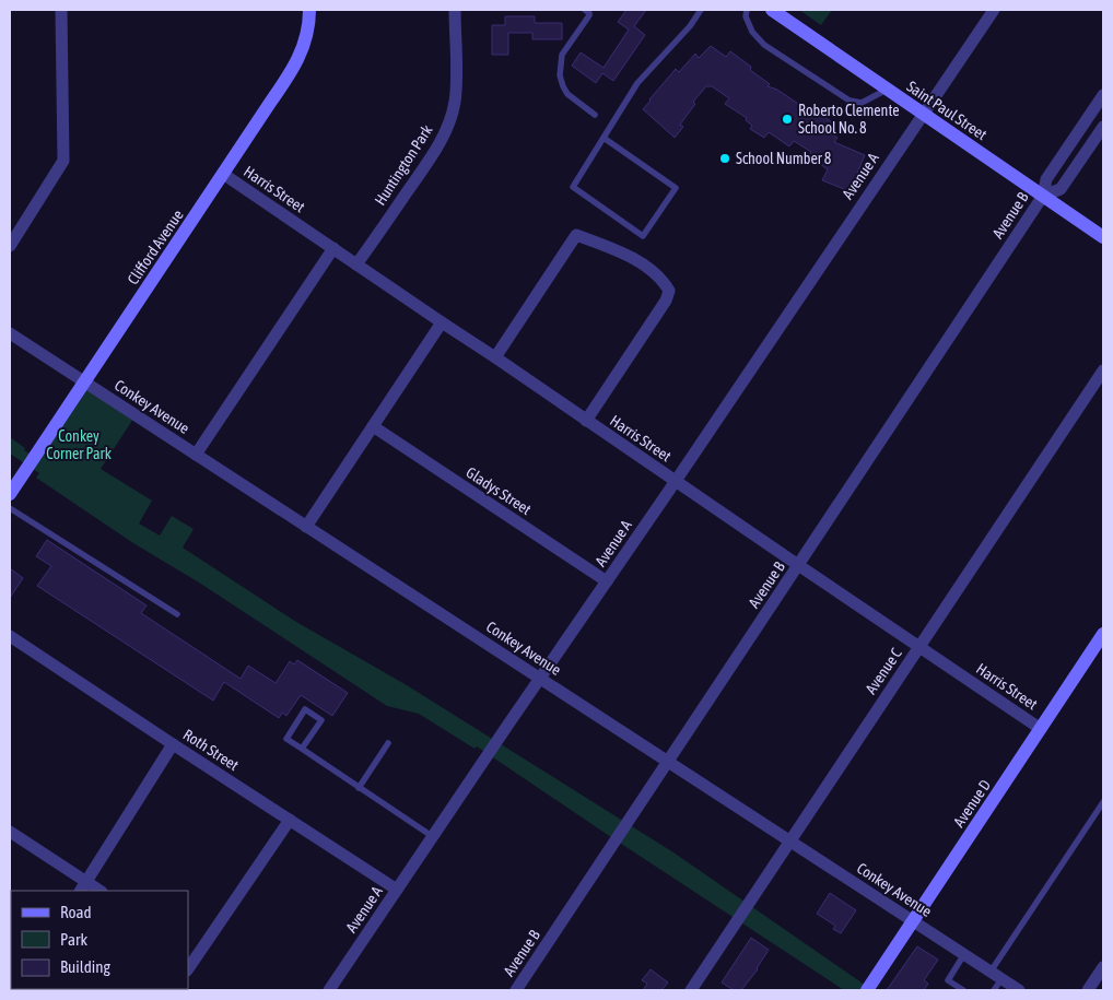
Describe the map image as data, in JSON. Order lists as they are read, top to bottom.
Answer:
{
  "streets": {
    "main road": ["Saint Paul Street", "Clifford Avenue", "Avenue D"],
    "street": [
      "Huntington Park",
      "Avenue A",
      "Harris Street",
      "Avenue B",
      "Conkey Avenue",
      "Gladys Street",
      "Avenue C",
      "Roth Street"
    ]
  },
  "crossings": [
    ["Saint Paul Street", "Avenue A"],
    ["Saint Paul Street", "Avenue B"],
    ["Huntington Park", "Harris Street"],
    ["Avenue A", "Harris Street"],
    ["Avenue A", "Conkey Avenue"],
    ["Avenue A", "Gladys Street"],
    ["Avenue A", "Roth Street"],
    ["Harris Street", "Avenue B"],
    ["Harris Street", "Clifford Avenue"],
    ["Harris Street", "Avenue C"],
    ["Harris Street", "Avenue D"],
    ["Avenue B", "Conkey Avenue"],
    ["Clifford Avenue", "Conkey Avenue"],
    ["Conkey Avenue", "Avenue C"],
    ["Conkey Avenue", "Avenue D"]
  ],
  "parks": ["Conkey Corner Park"],
  "places": ["Roberto Clemente School No. 8", "School Number 8"],
  "legend": ["Road", "Park", "Building"]
}
